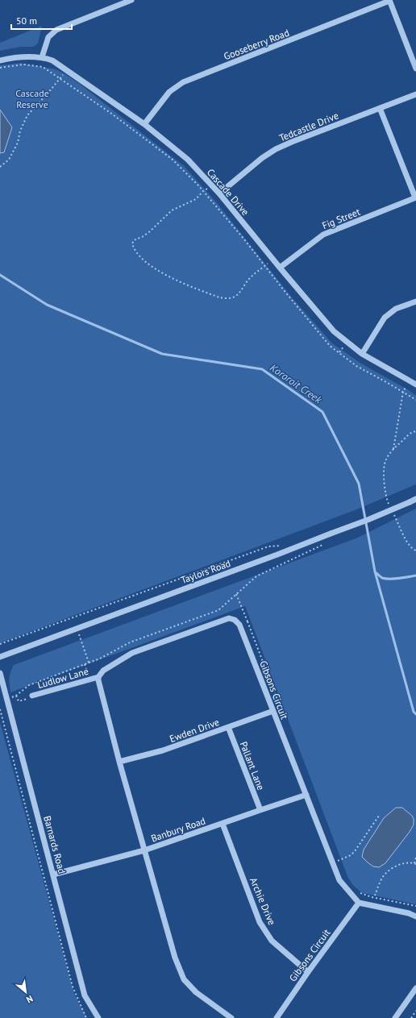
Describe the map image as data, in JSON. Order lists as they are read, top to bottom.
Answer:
{
  "streets": {
    "street": [
      "Gooseberry Road",
      "Tedcastle Drive",
      "Cascade Drive",
      "Fig Street",
      "Taylors Road",
      "Ludlow Lane",
      "Gibsons Circuit",
      "Ewden Drive",
      "Pallant Lane",
      "Banbury Road",
      "Barnards Road",
      "Archie Drive"
    ]
  },
  "crossings": [
    ["Gooseberry Road", "Cascade Drive"],
    ["Tedcastle Drive", "Cascade Drive"],
    ["Cascade Drive", "Fig Street"],
    ["Gibsons Circuit", "Ewden Drive"],
    ["Gibsons Circuit", "Banbury Road"],
    ["Gibsons Circuit", "Archie Drive"],
    ["Ewden Drive", "Pallant Lane"],
    ["Pallant Lane", "Banbury Road"],
    ["Banbury Road", "Barnards Road"],
    ["Banbury Road", "Archie Drive"]
  ],
  "water": ["Kororoit Creek"],
  "parks": ["Cascade Reserve"],
  "scale_bar": "50 m",
  "north": "bottom right"
}
